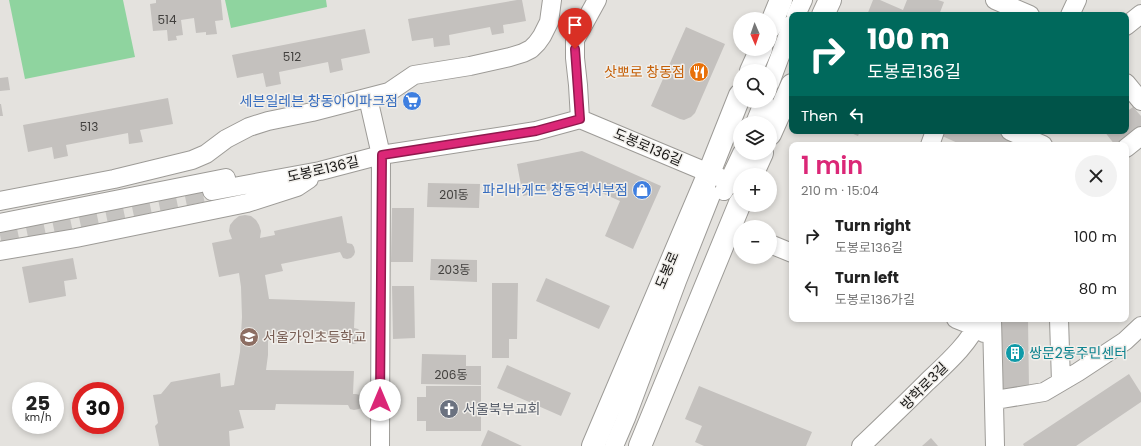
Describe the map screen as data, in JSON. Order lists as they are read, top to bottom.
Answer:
{
  "streets": {
    "main road": ["도봉로"],
    "street": ["도봉로136길", "방학로3길"]
  },
  "crossings": [
    ["도봉로136길", "도봉로"]
  ],
  "places": {
    "restaurant": ["삿뽀로 창동점"],
    "supermarket": ["세븐일레븐 창동아이파크점"],
    "shop": ["파리바게뜨 창동역서부점"],
    "school or university": ["서울가인초등학교"],
    "building": ["쌍문2동주민센터"],
    "church": ["서울북부교회"]
  },
  "house_numbers": [
    "514",
    "512",
    "513",
    "201동",
    "203동",
    "206동"
  ],
  "north": "bottom",
  "page": {
    "map_buttons": ["+", "−"],
    "turn": ["100 m", "도봉로136길"],
    "then": "Then",
    "heading": ["1 min", "210 m · 15:04"],
    "list": [
      {
        "name": "Turn right",
        "note": "도봉로136길",
        "value": "100 m"
      },
      {
        "name": "Turn left",
        "note": "도봉로136가길",
        "value": "80 m"
      }
    ],
    "speed": "25 km/h",
    "limit": "30"
  }
}
